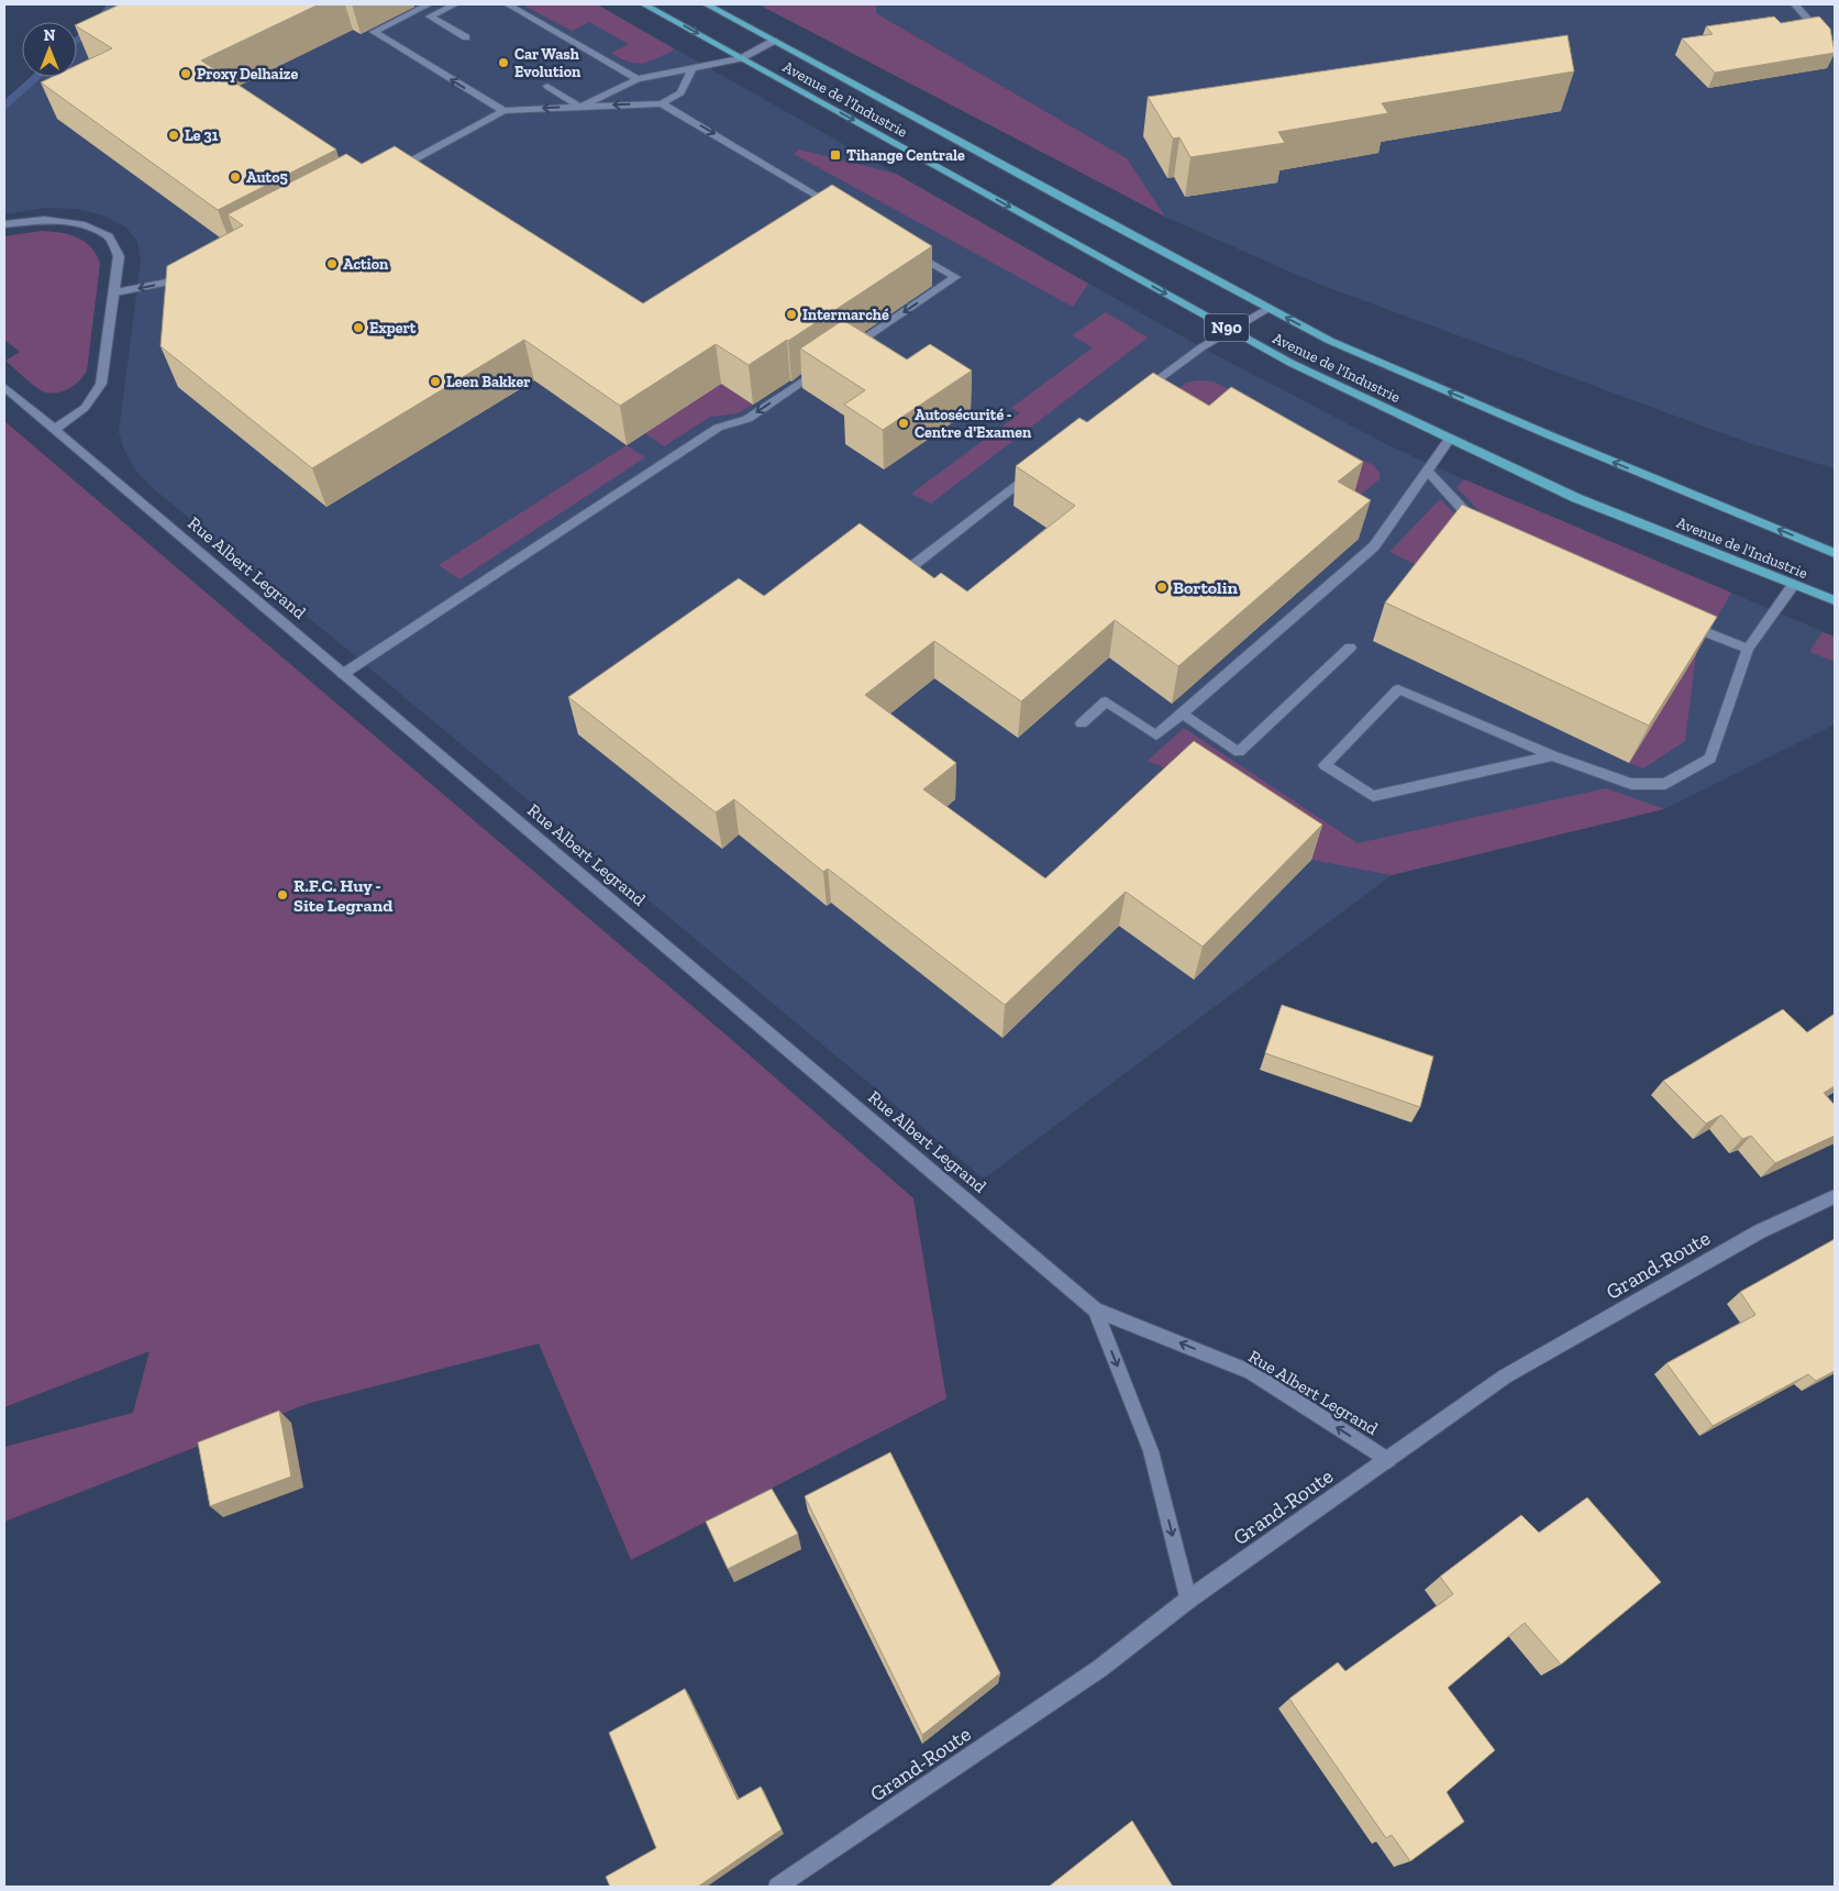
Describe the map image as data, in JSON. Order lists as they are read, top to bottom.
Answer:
{
  "streets": {
    "main road": ["Avenue de l'Industrie", "N90"],
    "street": ["Rue Albert Legrand", "Grand-Route"]
  },
  "crossings": [
    ["Rue Albert Legrand", "Grand-Route"]
  ],
  "places": {
    "other": [
      "Car Wash Evolution",
      "Proxy Delhaize",
      "Le 31",
      "Auto5",
      "Action",
      "Intermarché",
      "Expert",
      "Leen Bakker",
      "Autosécurité - Centre d'Examen",
      "Bortolin",
      "R.F.C. Huy - Site Legrand"
    ],
    "transit": ["Tihange Centrale"]
  },
  "north": "top"
}
